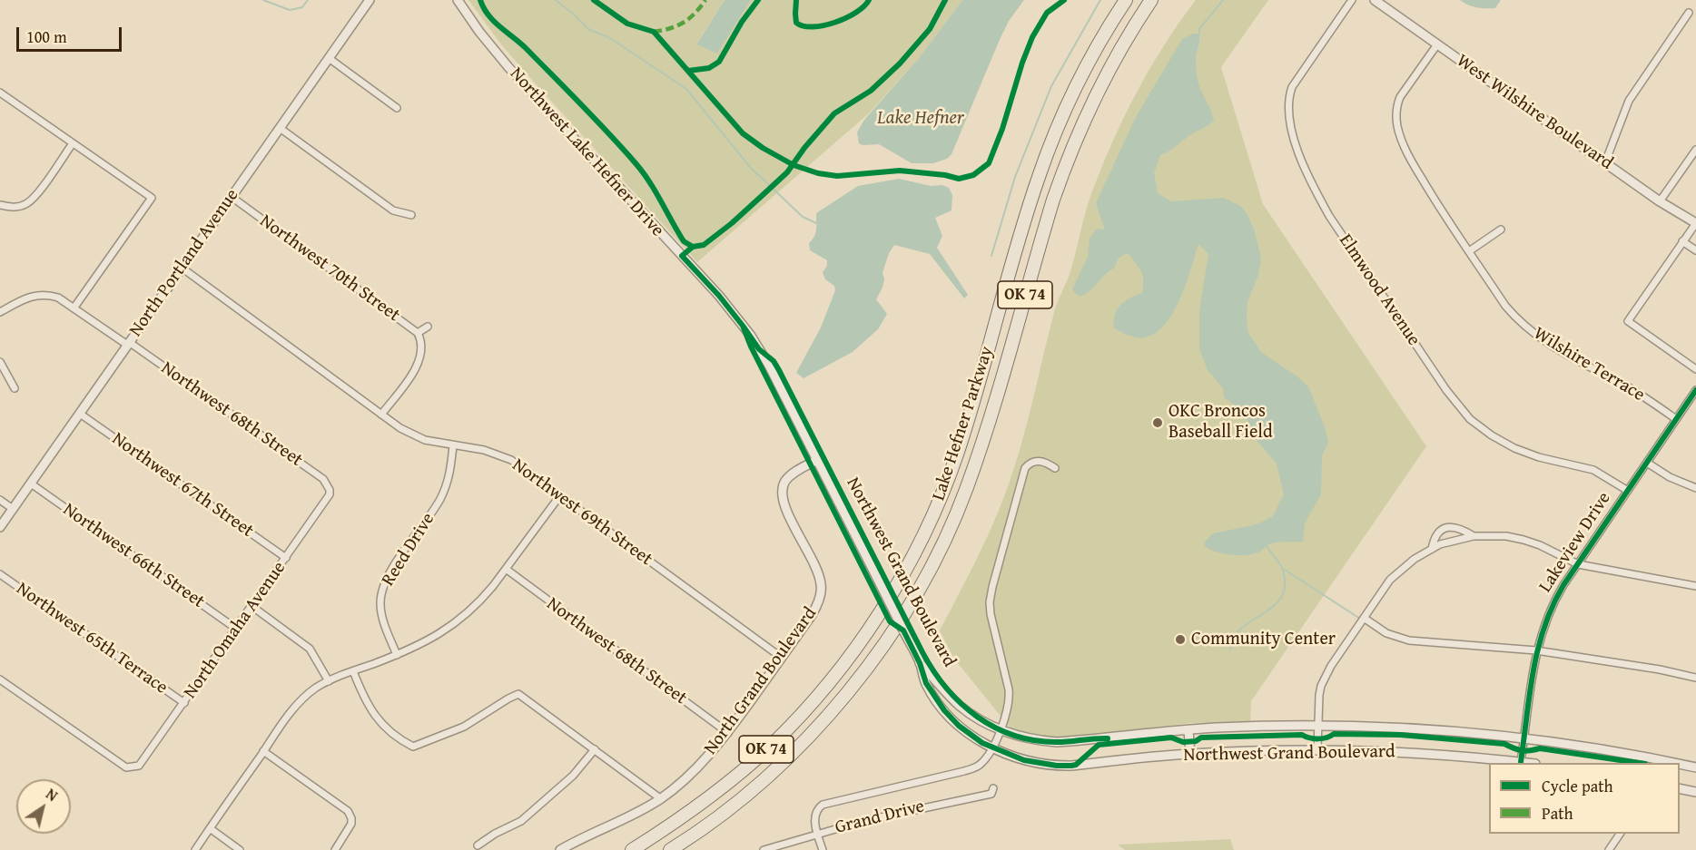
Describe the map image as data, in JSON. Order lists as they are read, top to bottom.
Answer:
{
  "streets": {
    "highway": ["OK 74", "Lake Hefner Parkway"],
    "street": [
      "West Wilshire Boulevard",
      "Northwest Lake Hefner Drive",
      "North Portland Avenue",
      "Northwest 70th Street",
      "Elmwood Avenue",
      "Wilshire Terrace",
      "Northwest 68th Street",
      "Northwest 67th Street",
      "Northwest 69th Street",
      "Lakeview Drive",
      "Reed Drive",
      "Northwest 66th Street",
      "Northwest Grand Boulevard",
      "North Omaha Avenue",
      "Northwest 65th Terrace",
      "North Grand Boulevard",
      "Grand Drive"
    ]
  },
  "crossings": [
    ["West Wilshire Boulevard", "Wilshire Terrace"],
    ["Northwest Lake Hefner Drive", "Northwest Grand Boulevard"],
    ["Northwest Lake Hefner Drive", "North Grand Boulevard"],
    ["North Portland Avenue", "Northwest 70th Street"],
    ["North Portland Avenue", "Northwest 68th Street"],
    ["North Portland Avenue", "Northwest 67th Street"],
    ["North Portland Avenue", "Northwest 69th Street"],
    ["North Portland Avenue", "Northwest 66th Street"],
    ["Elmwood Avenue", "Lakeview Drive"],
    ["Wilshire Terrace", "Lakeview Drive"],
    ["Northwest 68th Street", "North Omaha Avenue"],
    ["Northwest 68th Street", "North Grand Boulevard"],
    ["Northwest 67th Street", "North Omaha Avenue"],
    ["Northwest 69th Street", "Reed Drive"],
    ["Northwest 69th Street", "North Grand Boulevard"],
    ["Lakeview Drive", "Northwest Grand Boulevard"],
    ["Northwest 66th Street", "North Omaha Avenue"],
    ["Northwest Grand Boulevard", "North Grand Boulevard"],
    ["North Omaha Avenue", "Northwest 65th Terrace"]
  ],
  "water": ["Lake Hefner"],
  "places": ["OKC Broncos Baseball Field", "Community Center"],
  "legend": ["Cycle path", "Path"],
  "scale_bar": "100 m",
  "north": "top right"
}
